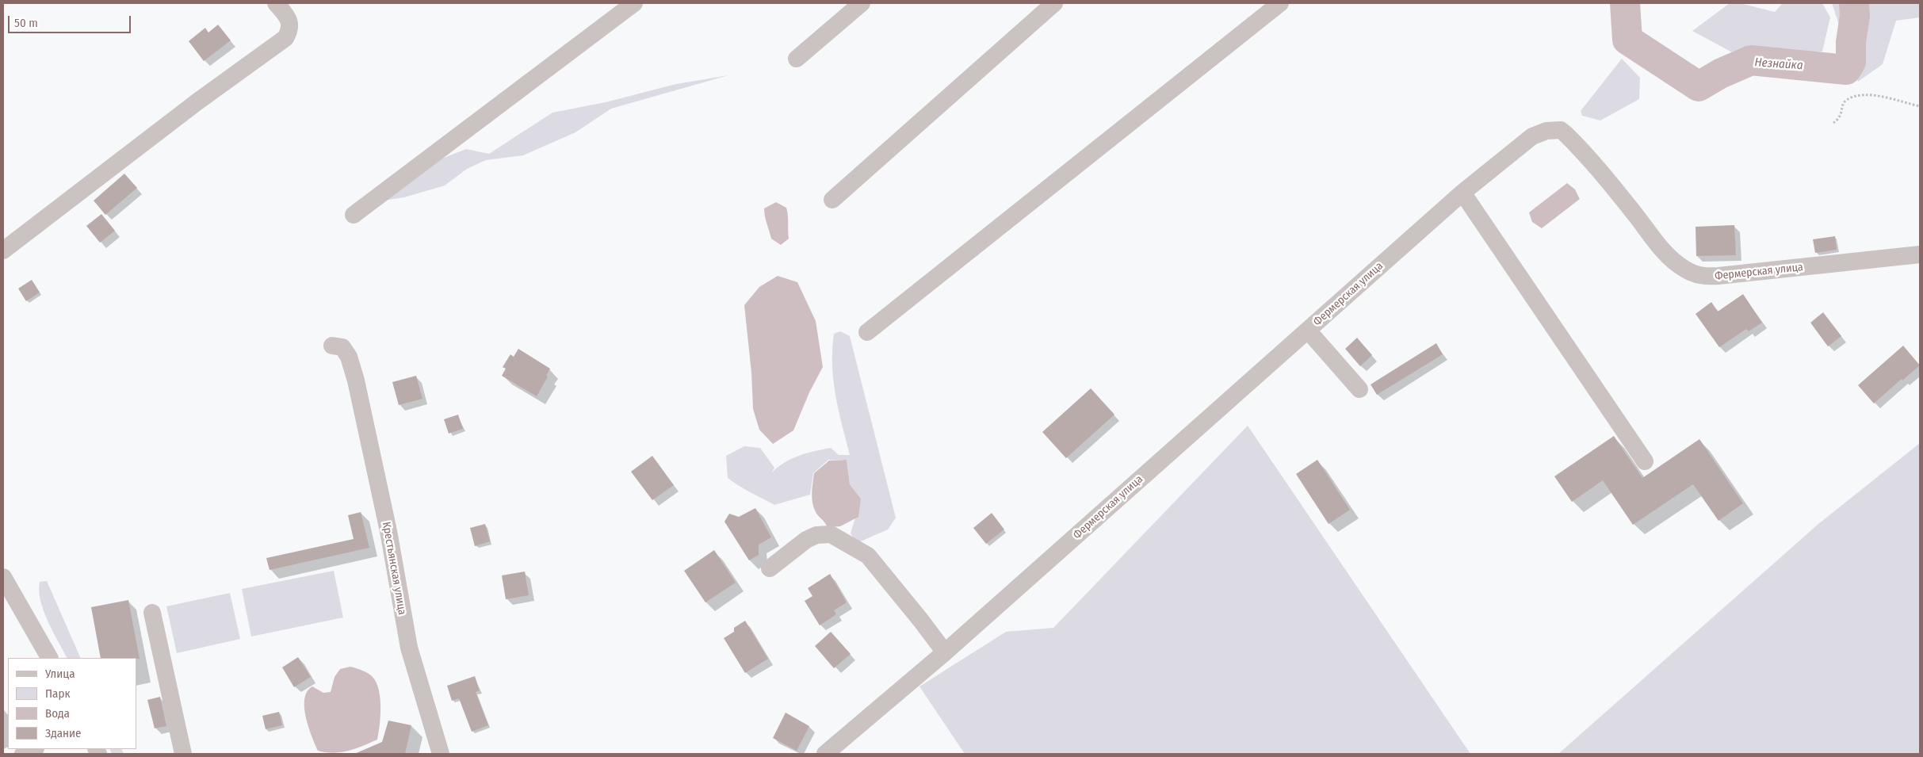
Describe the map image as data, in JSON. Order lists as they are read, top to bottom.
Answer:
{
  "streets": {
    "street": ["Фермерская улица", "Крестьянская улица"]
  },
  "water": ["Незнайка"],
  "legend": [
    "Улица",
    "Парк",
    "Вода",
    "Здание"
  ],
  "scale_bar": "50 m"
}
